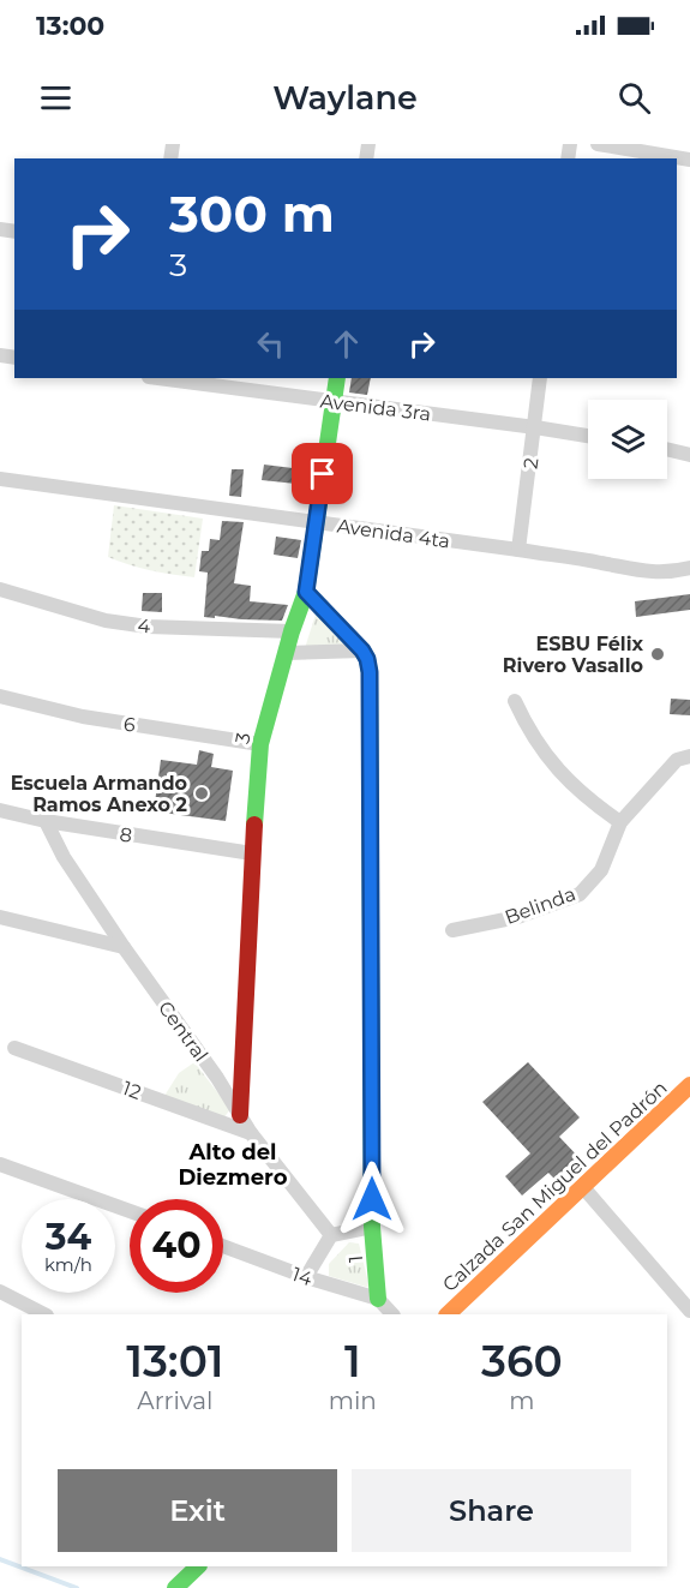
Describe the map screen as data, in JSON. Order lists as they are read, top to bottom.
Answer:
{
  "streets": {
    "street": [
      "Avenida 3ra",
      "2",
      "Avenida 4ta",
      "4",
      "6",
      "3",
      "8",
      "Belinda",
      "Central",
      "12",
      "Calzada San Miguel del Padrón",
      "1",
      "14"
    ]
  },
  "crossings": [
    ["Avenida 3ra", "2"],
    ["Avenida 3ra", "3"],
    ["2", "Avenida 4ta"],
    ["Avenida 4ta", "3"],
    ["4", "3"],
    ["6", "3"],
    ["3", "8"],
    ["3", "Central"],
    ["8", "Central"],
    ["Central", "12"],
    ["1", "14"]
  ],
  "districts": ["Alto del Diezmero"],
  "places": ["ESBU Félix Rivero Vasallo", "Escuela Armando Ramos Anexo 2"],
  "page": {
    "status": "13:00",
    "header": "Waylane",
    "turn": ["300 m", "3"],
    "speed": "34 km/h",
    "limit": "40",
    "eta": [
      "13:01",
      "Arrival",
      "1",
      "min",
      "360",
      "m"
    ],
    "buttons": ["Exit", "Share"]
  }
}
